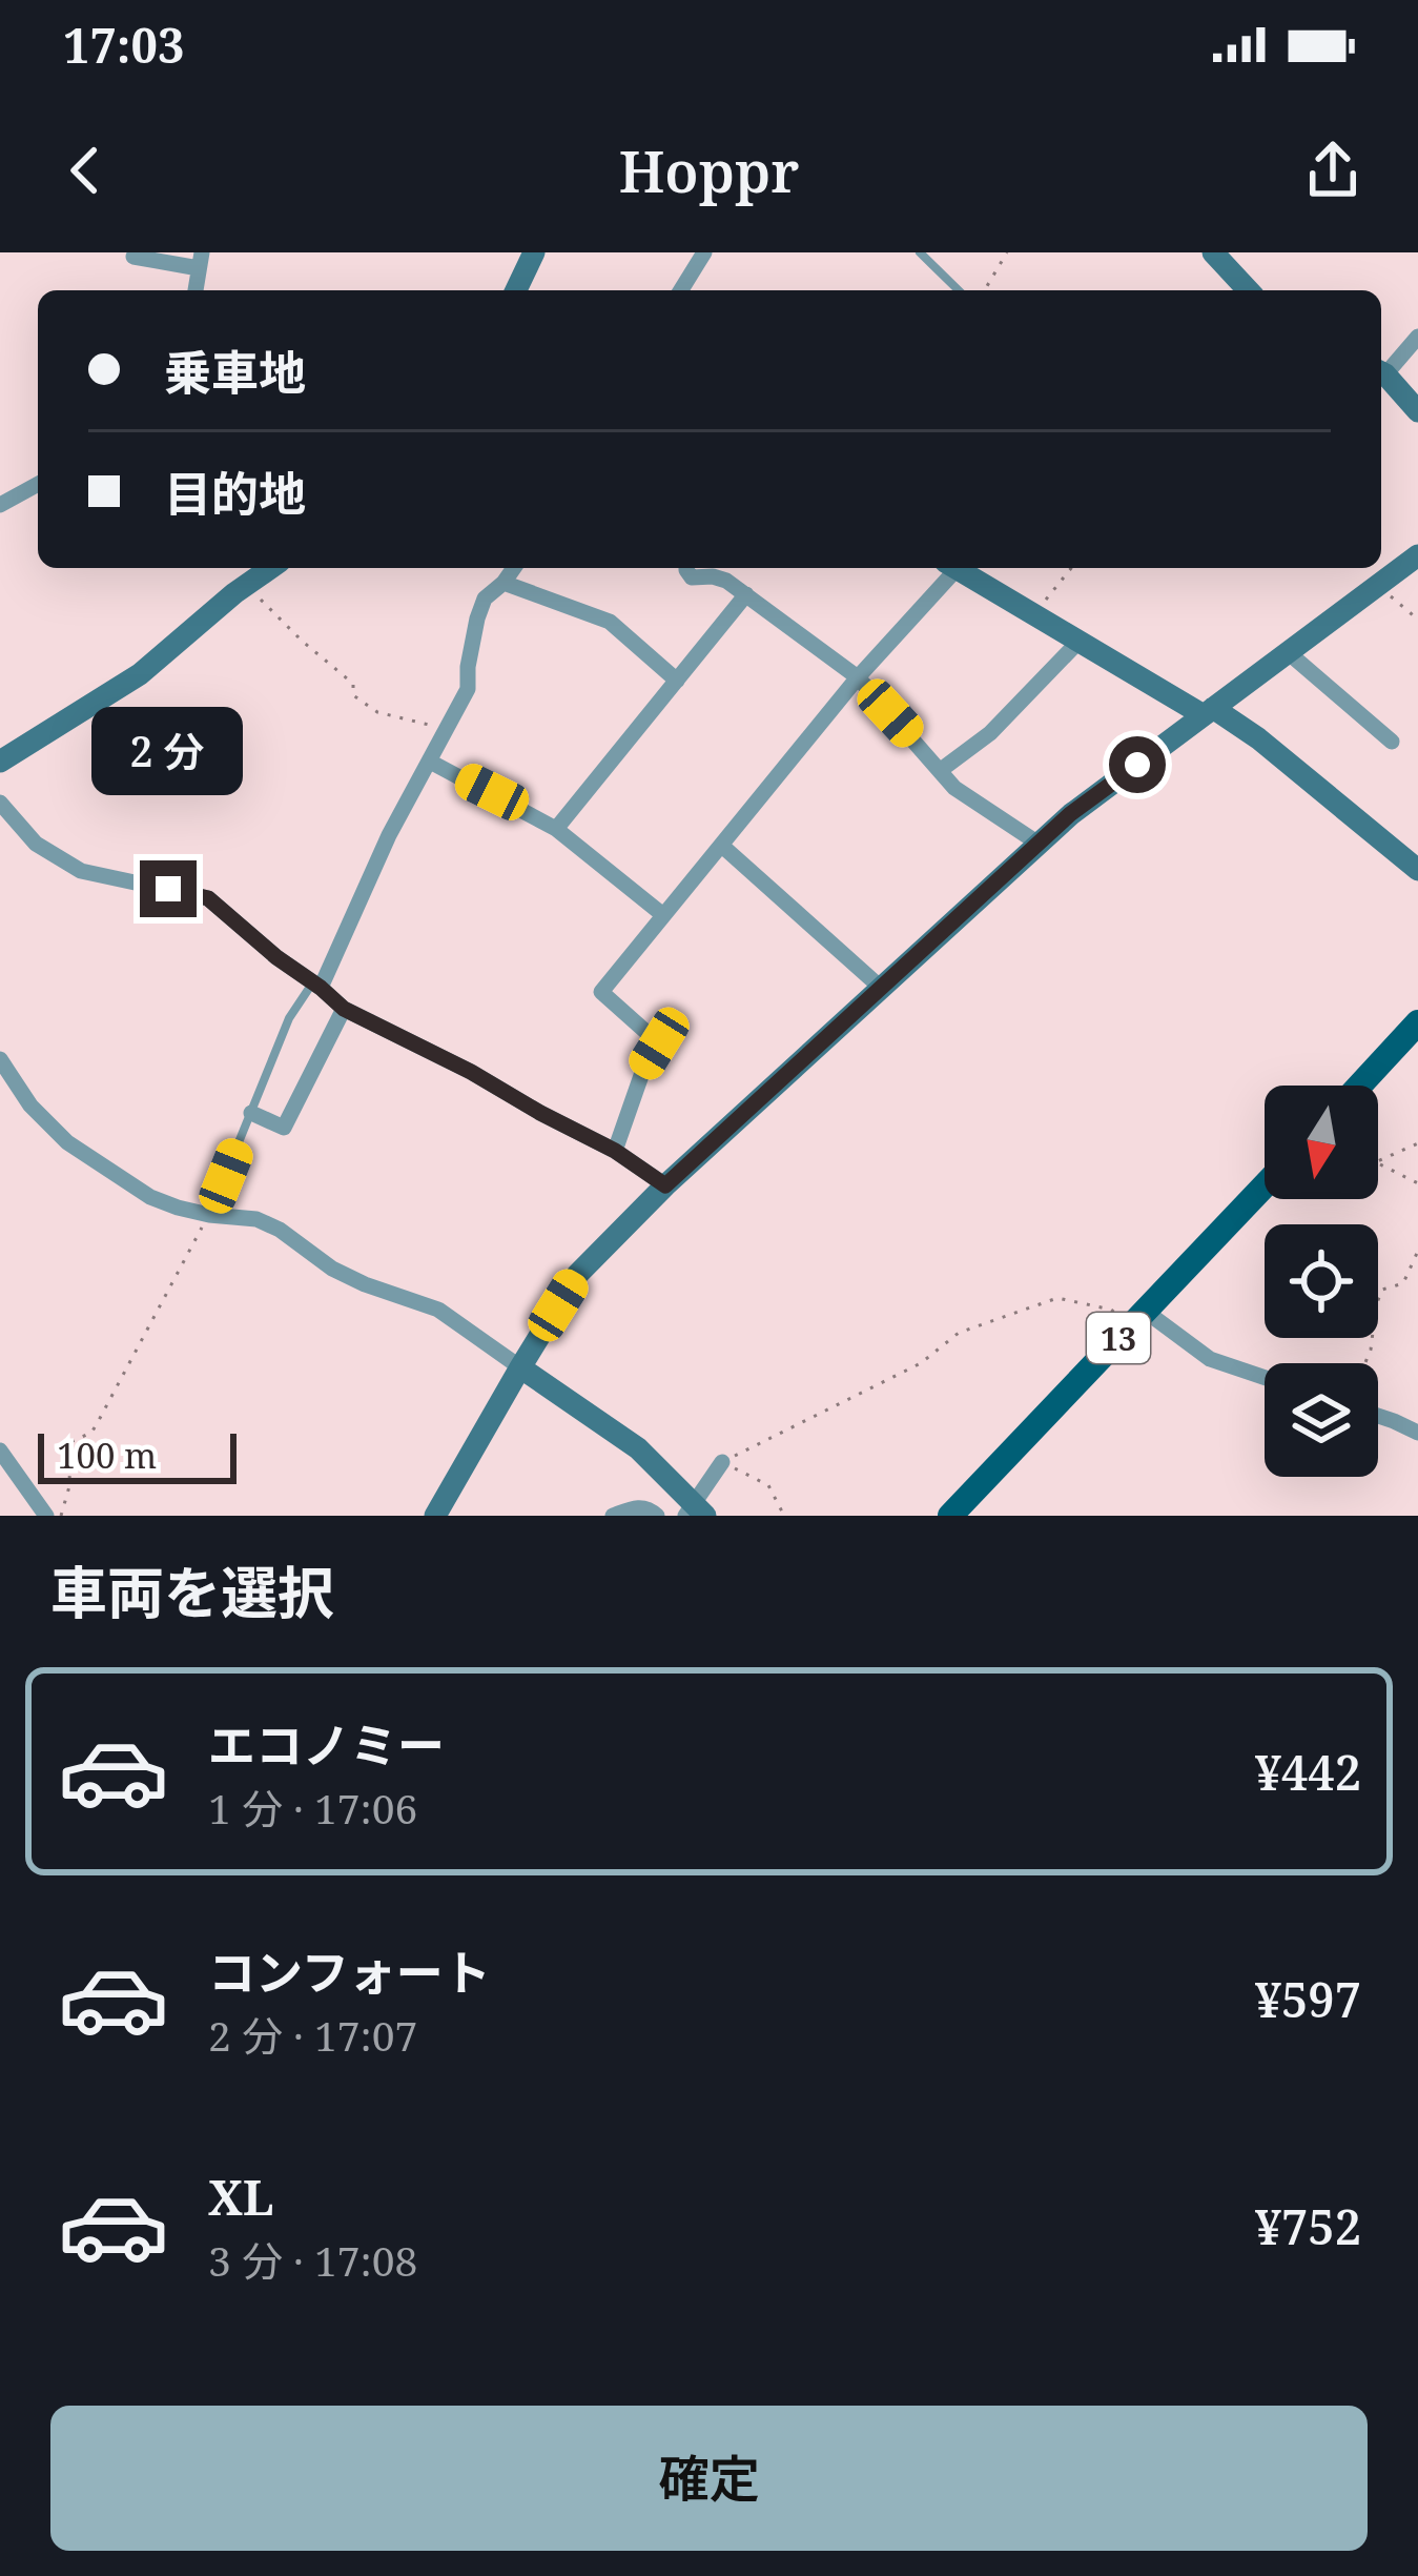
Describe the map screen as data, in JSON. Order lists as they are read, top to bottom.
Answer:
{
  "streets": {
    "main road": ["13"]
  },
  "scale_bar": "100 m",
  "north": "bottom",
  "page": {
    "status": "17:03",
    "header": "Hoppr",
    "banner": ["乗車地", "目的地"],
    "bubble": "2 分",
    "scale": "100 m",
    "heading": "車両を選択",
    "list": [
      {
        "name": "エコノミー",
        "note": "1 分 · 17:06",
        "value": "¥442"
      },
      {
        "name": "コンフォート",
        "note": "2 分 · 17:07",
        "value": "¥597"
      },
      {
        "name": "XL",
        "note": "3 分 · 17:08",
        "value": "¥752"
      }
    ],
    "buttons": "確定"
  }
}
